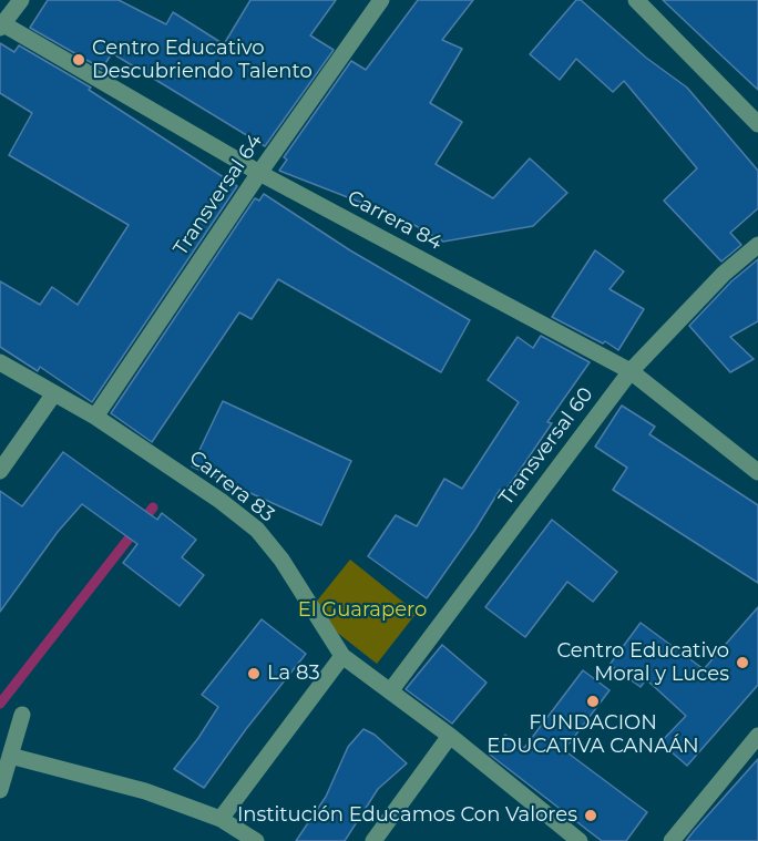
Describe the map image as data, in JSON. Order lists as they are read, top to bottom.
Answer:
{
  "streets": {
    "street": [
      "Transversal 64",
      "Carrera 84",
      "Transversal 60",
      "Carrera 83"
    ]
  },
  "crossings": [
    ["Transversal 64", "Carrera 84"],
    ["Transversal 64", "Carrera 83"],
    ["Carrera 84", "Transversal 60"],
    ["Transversal 60", "Carrera 83"]
  ],
  "parks": ["El Guarapero"],
  "places": [
    "Centro Educativo Descubriendo Talento",
    "Centro Educativo Moral y Luces",
    "La 83",
    "FUNDACION EDUCATIVA CANAÁN",
    "Institución Educamos Con Valores"
  ]
}
